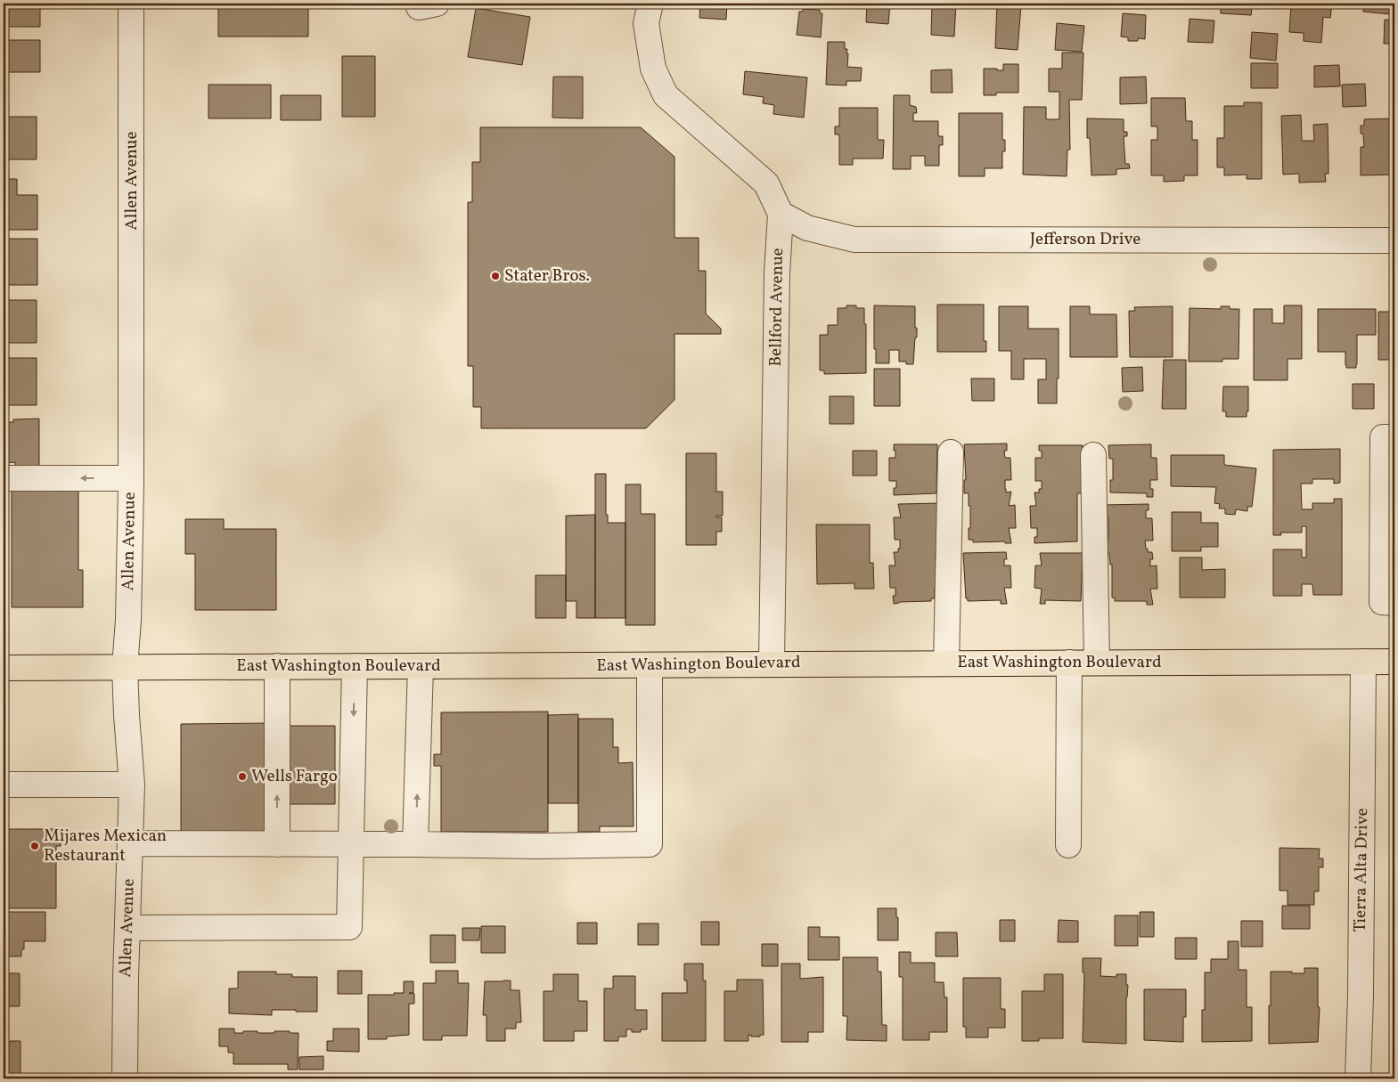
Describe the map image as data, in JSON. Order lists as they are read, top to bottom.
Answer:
{
  "streets": {
    "main road": ["East Washington Boulevard"],
    "street": [
      "Allen Avenue",
      "Jefferson Drive",
      "Bellford Avenue",
      "Tierra Alta Drive"
    ]
  },
  "crossings": [
    ["Allen Avenue", "East Washington Boulevard"],
    ["Jefferson Drive", "Bellford Avenue"],
    ["Bellford Avenue", "East Washington Boulevard"],
    ["East Washington Boulevard", "Tierra Alta Drive"]
  ],
  "places": ["Stater Bros.", "Wells Fargo", "Mijares Mexican Restaurant"]
}
